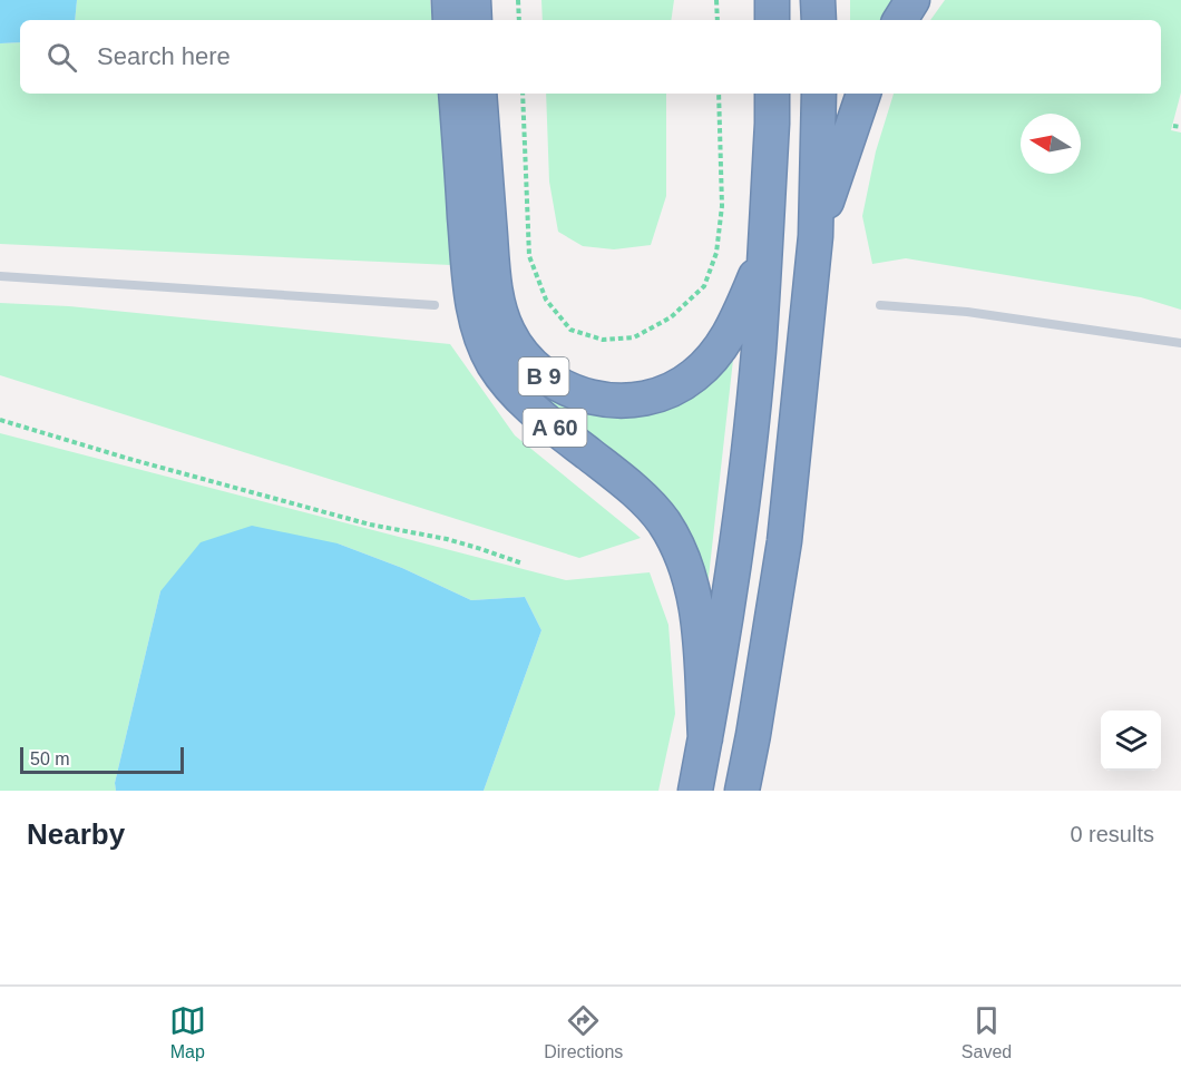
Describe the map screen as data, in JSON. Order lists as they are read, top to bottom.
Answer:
{
  "streets": {
    "highway": ["B 9", "A 60"]
  },
  "crossings": [
    ["B 9", "A 60"]
  ],
  "scale_bar": "50 m",
  "north": "left",
  "page": {
    "search": "Search here",
    "scale": "50 m",
    "heading": ["Nearby", "0 results"],
    "nav": ["Map", "Directions", "Saved"]
  }
}
